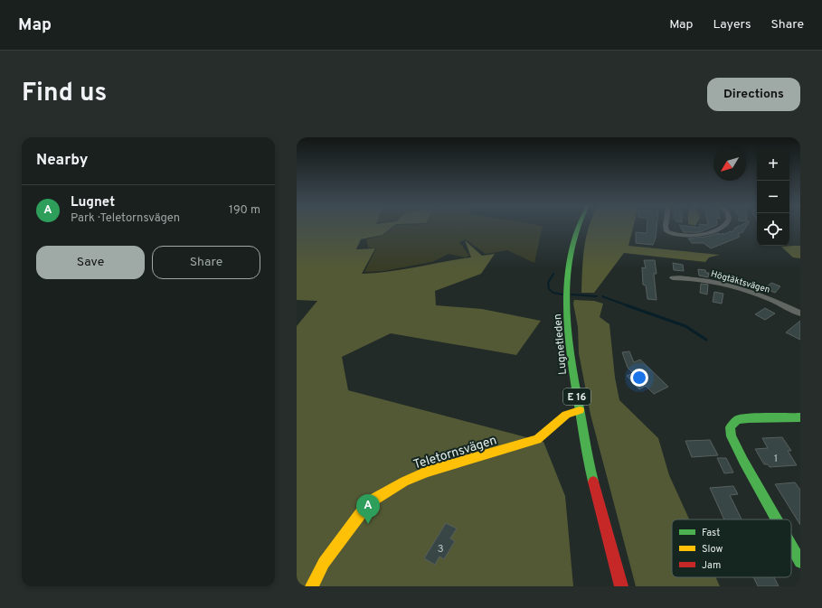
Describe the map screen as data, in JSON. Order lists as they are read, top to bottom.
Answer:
{
  "streets": {
    "main road": ["Lugnetleden", "E 16", "Teletornsvägen"],
    "street": ["Högtäktsvägen"]
  },
  "crossings": [
    ["Lugnetleden", "Teletornsvägen"]
  ],
  "house_numbers": ["1", "3"],
  "legend": ["Fast", "Slow", "Jam"],
  "north": "bottom left",
  "page": {
    "header": "Map",
    "nav": ["Map", "Layers", "Share"],
    "title": "Find us",
    "buttons": [
      "Directions",
      ["Save", "Share"]
    ],
    "heading": "Nearby",
    "map_buttons": ["+", "−"],
    "list": [
      {
        "mark": "A",
        "name": "Lugnet",
        "note": "Park · Teletornsvägen",
        "value": "190 m"
      }
    ],
    "pins": "A"
  }
}
